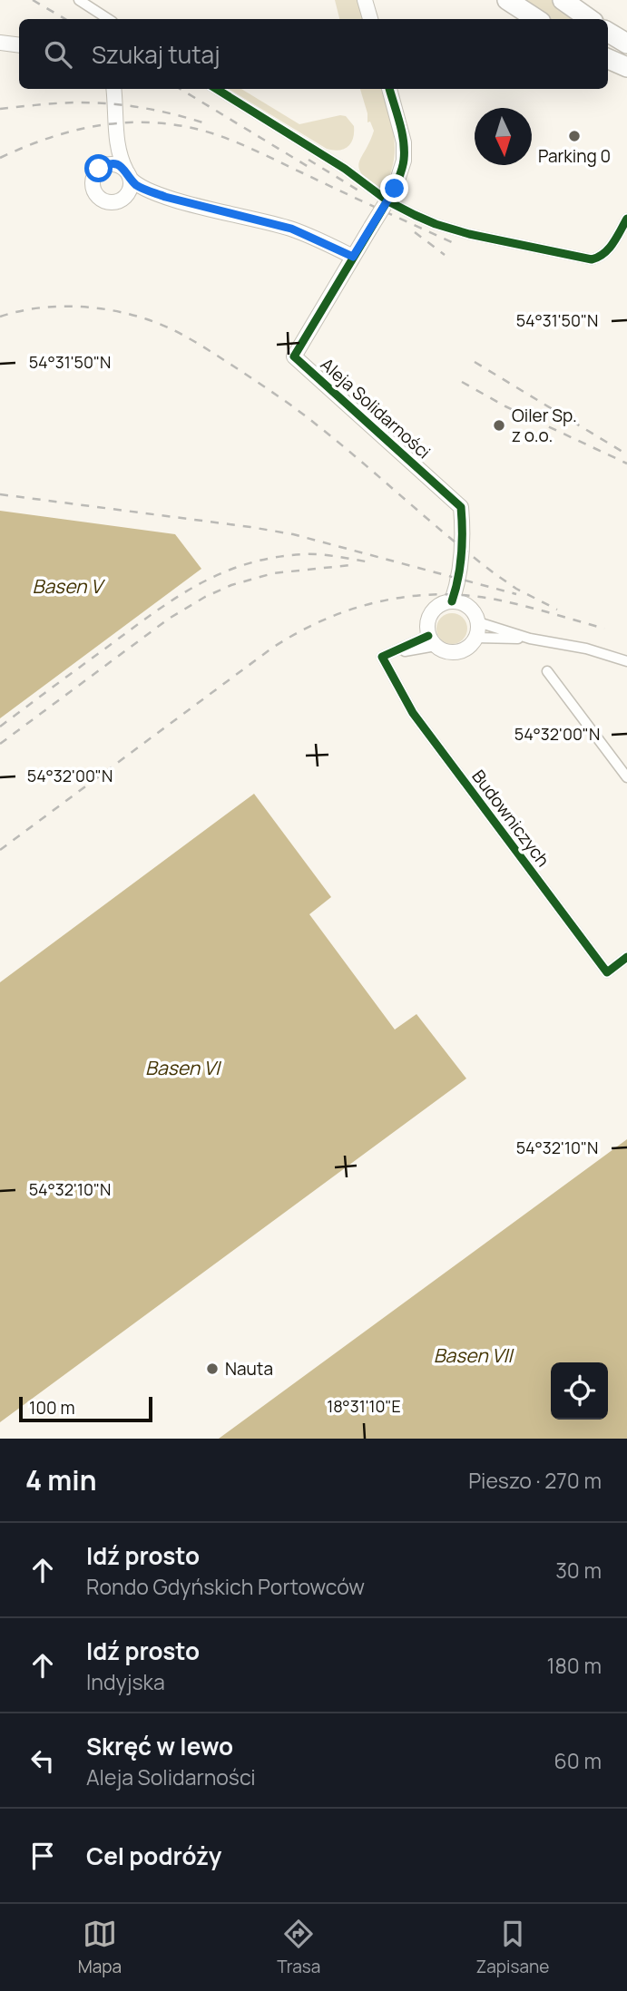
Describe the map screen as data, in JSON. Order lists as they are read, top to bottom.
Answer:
{
  "streets": {
    "street": ["Aleja Solidarności", "Budowniczych"]
  },
  "crossings": [
    ["Aleja Solidarności", "Budowniczych"]
  ],
  "water": ["Basen V", "Basen VI", "Basen VII"],
  "places": ["Parking 0", "Oiler Sp. z o.o.", "Nauta"],
  "scale_bar": "100 m",
  "north": "bottom",
  "page": {
    "search": "Szukaj tutaj",
    "scale": "100 m",
    "heading": ["4 min", "Pieszo · 270 m"],
    "list": [
      ["Idź prosto", "Rondo Gdyńskich Portowców", "30 m"],
      ["Idź prosto", "Indyjska", "180 m"],
      ["Skręć w lewo", "Aleja Solidarności", "60 m"],
      "Cel podróży"
    ],
    "nav": ["Mapa", "Trasa", "Zapisane"]
  },
  "coordinates": [
    "54°31'50\"N",
    "54°32'00\"N",
    "54°32'10\"N",
    "18°31'10\"E"
  ]
}
